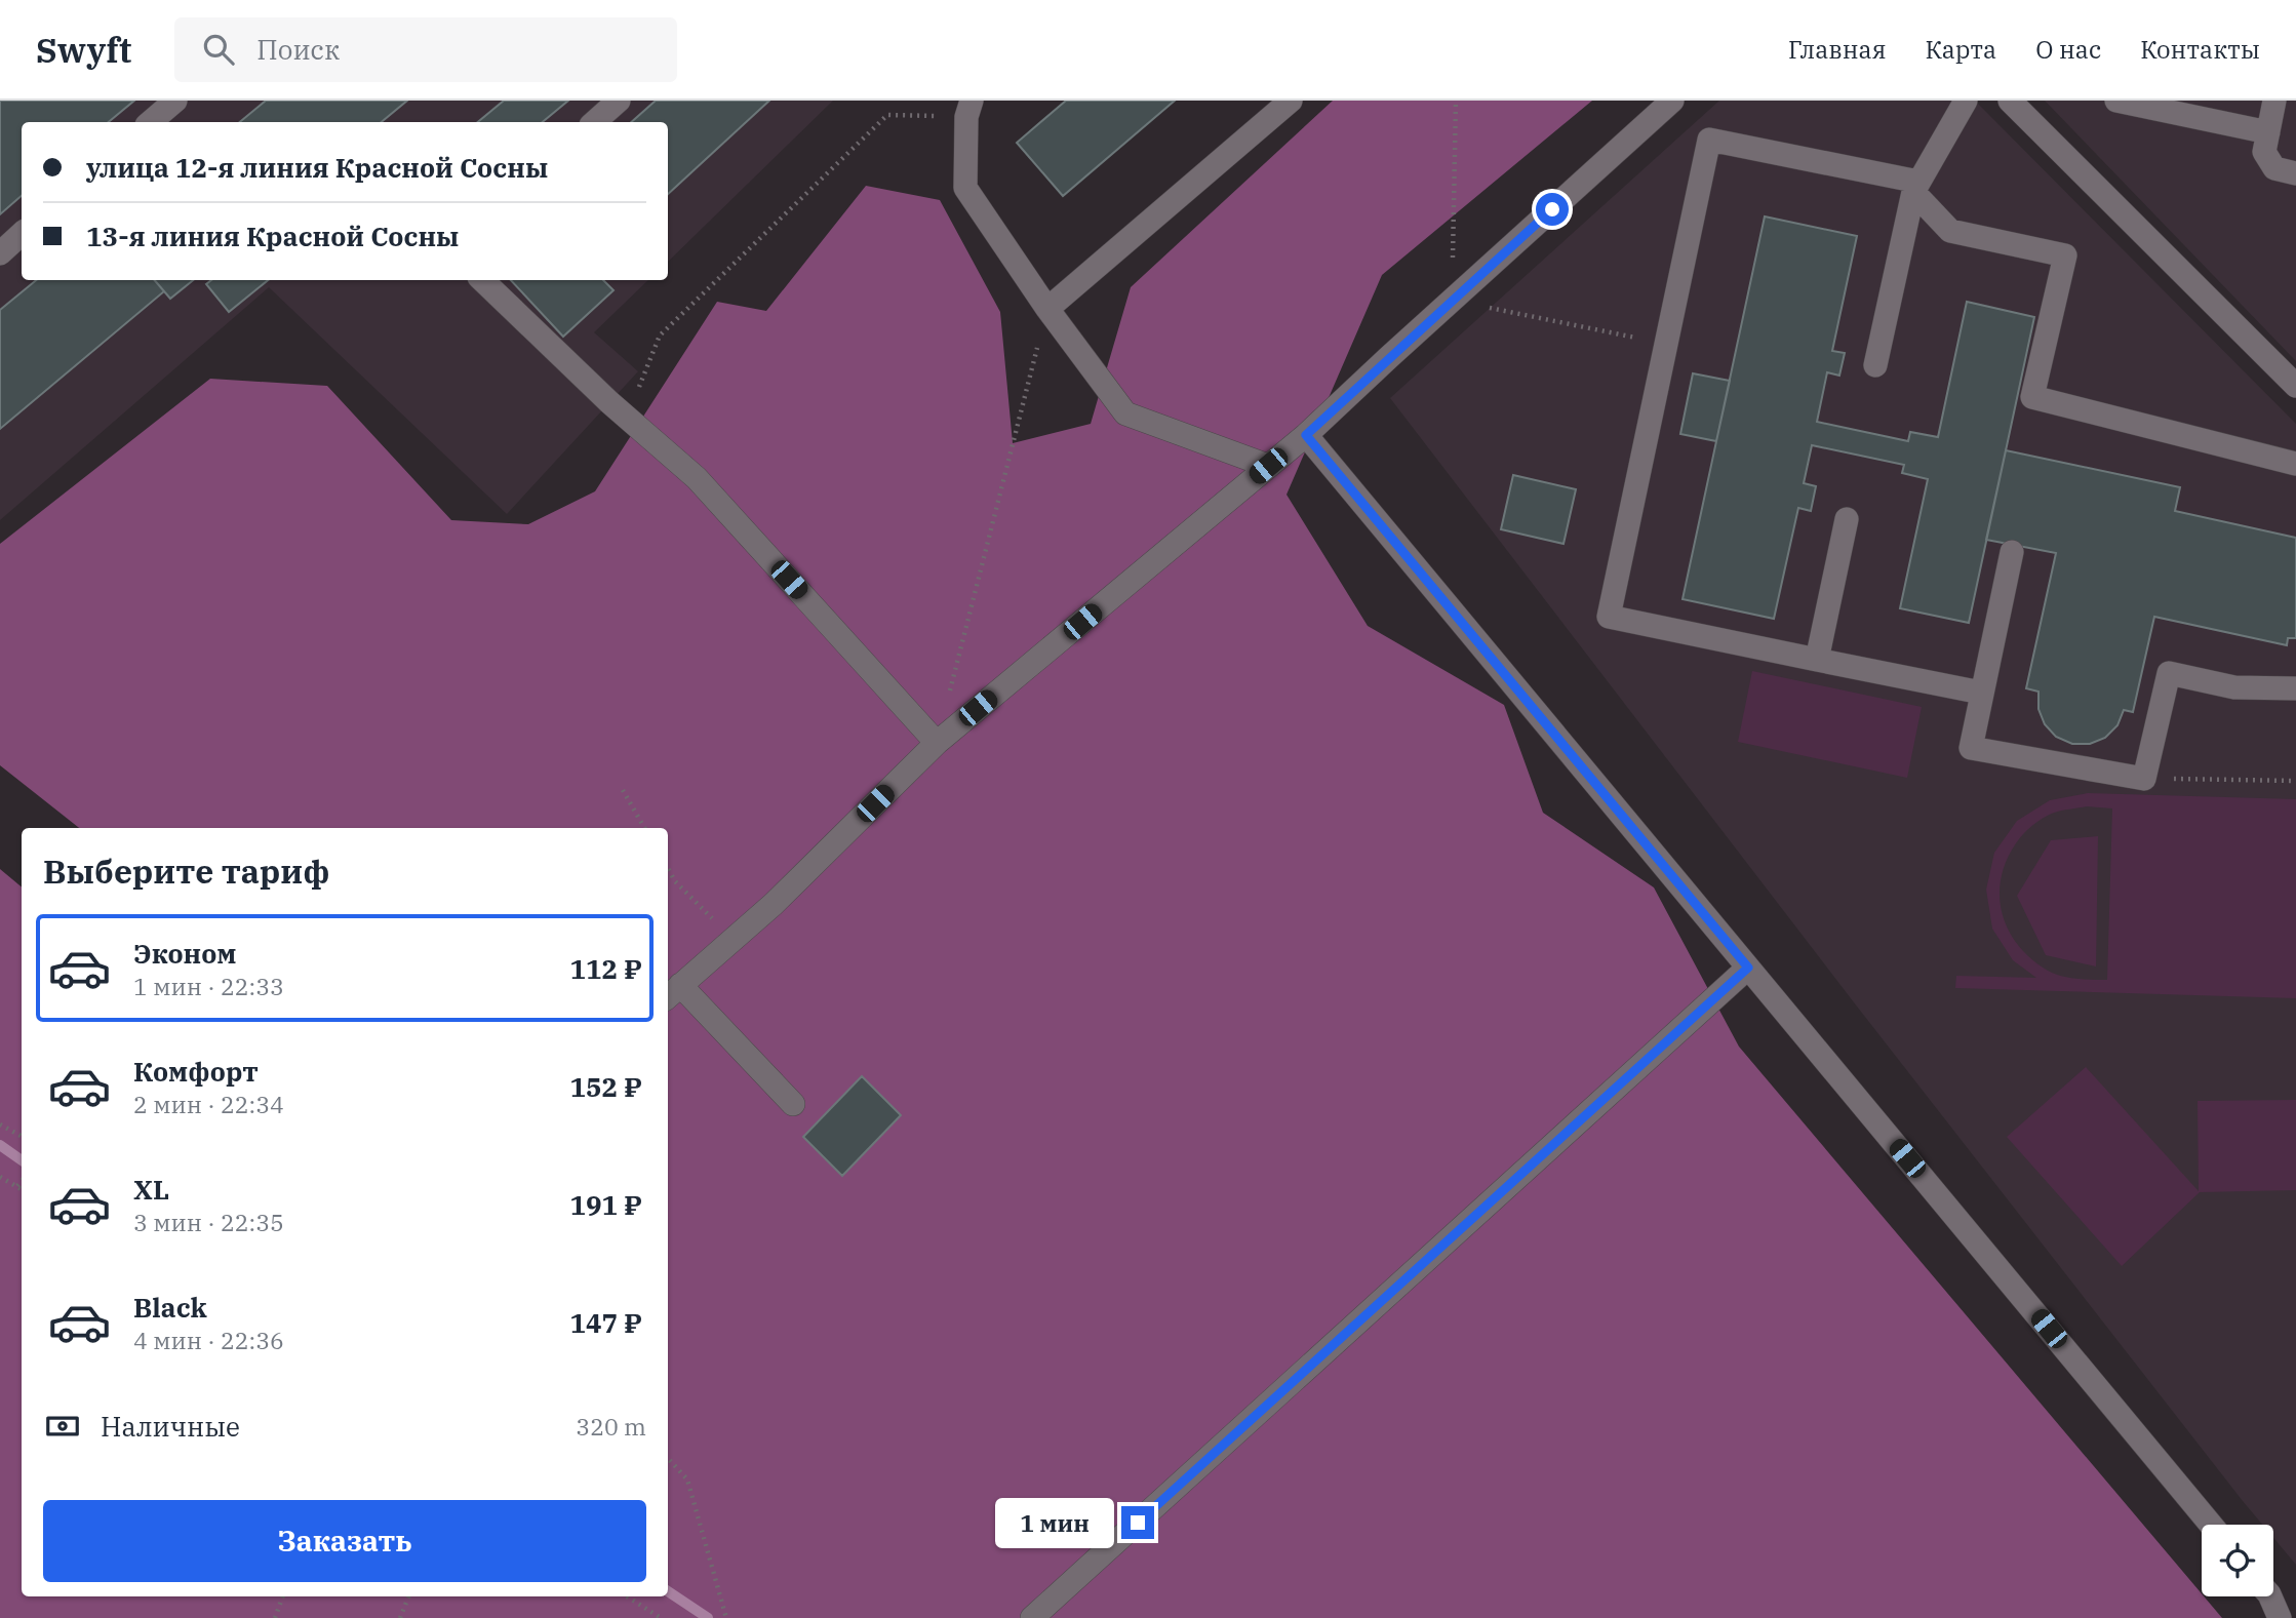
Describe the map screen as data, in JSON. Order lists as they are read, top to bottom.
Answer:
{
  "page": {
    "header": "Swyft",
    "search": "Поиск",
    "nav": [
      "Главная",
      "Карта",
      "О нас",
      "Контакты"
    ],
    "banner": ["улица 12-я линия Красной Сосны", "13-я линия Красной Сосны"],
    "heading": "Выберите тариф",
    "list": [
      {
        "name": "Эконом",
        "note": "1 мин · 22:33",
        "value": "112 ₽"
      },
      {
        "name": "Комфорт",
        "note": "2 мин · 22:34",
        "value": "152 ₽"
      },
      {
        "name": "XL",
        "note": "3 мин · 22:35",
        "value": "191 ₽"
      },
      {
        "name": "Black",
        "note": "4 мин · 22:36",
        "value": "147 ₽"
      }
    ],
    "pay": ["Наличные", "320 m"],
    "buttons": "Заказать",
    "bubble": "1 мин"
  }
}
